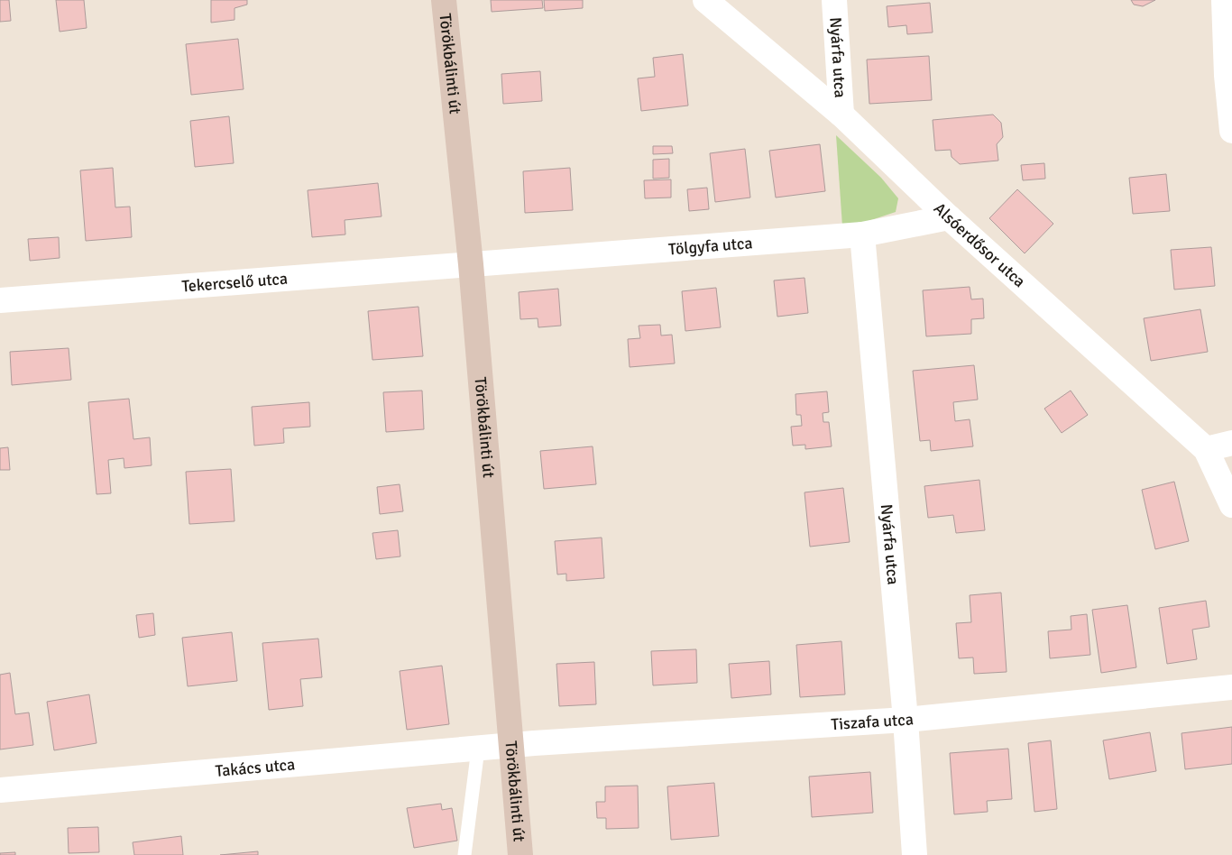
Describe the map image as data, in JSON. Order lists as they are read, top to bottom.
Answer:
{
  "streets": {
    "main road": ["Törökbálinti út"],
    "street": [
      "Nyárfa utca",
      "Alsóerdősor utca",
      "Tölgyfa utca",
      "Tekercselő utca",
      "Tiszafa utca",
      "Takács utca"
    ]
  },
  "crossings": [
    ["Nyárfa utca", "Alsóerdősor utca"],
    ["Nyárfa utca", "Tölgyfa utca"],
    ["Nyárfa utca", "Tiszafa utca"],
    ["Törökbálinti út", "Tölgyfa utca"],
    ["Törökbálinti út", "Tekercselő utca"],
    ["Törökbálinti út", "Tiszafa utca"],
    ["Törökbálinti út", "Takács utca"],
    ["Alsóerdősor utca", "Tölgyfa utca"],
    ["Tölgyfa utca", "Tekercselő utca"],
    ["Tiszafa utca", "Takács utca"]
  ]
}
